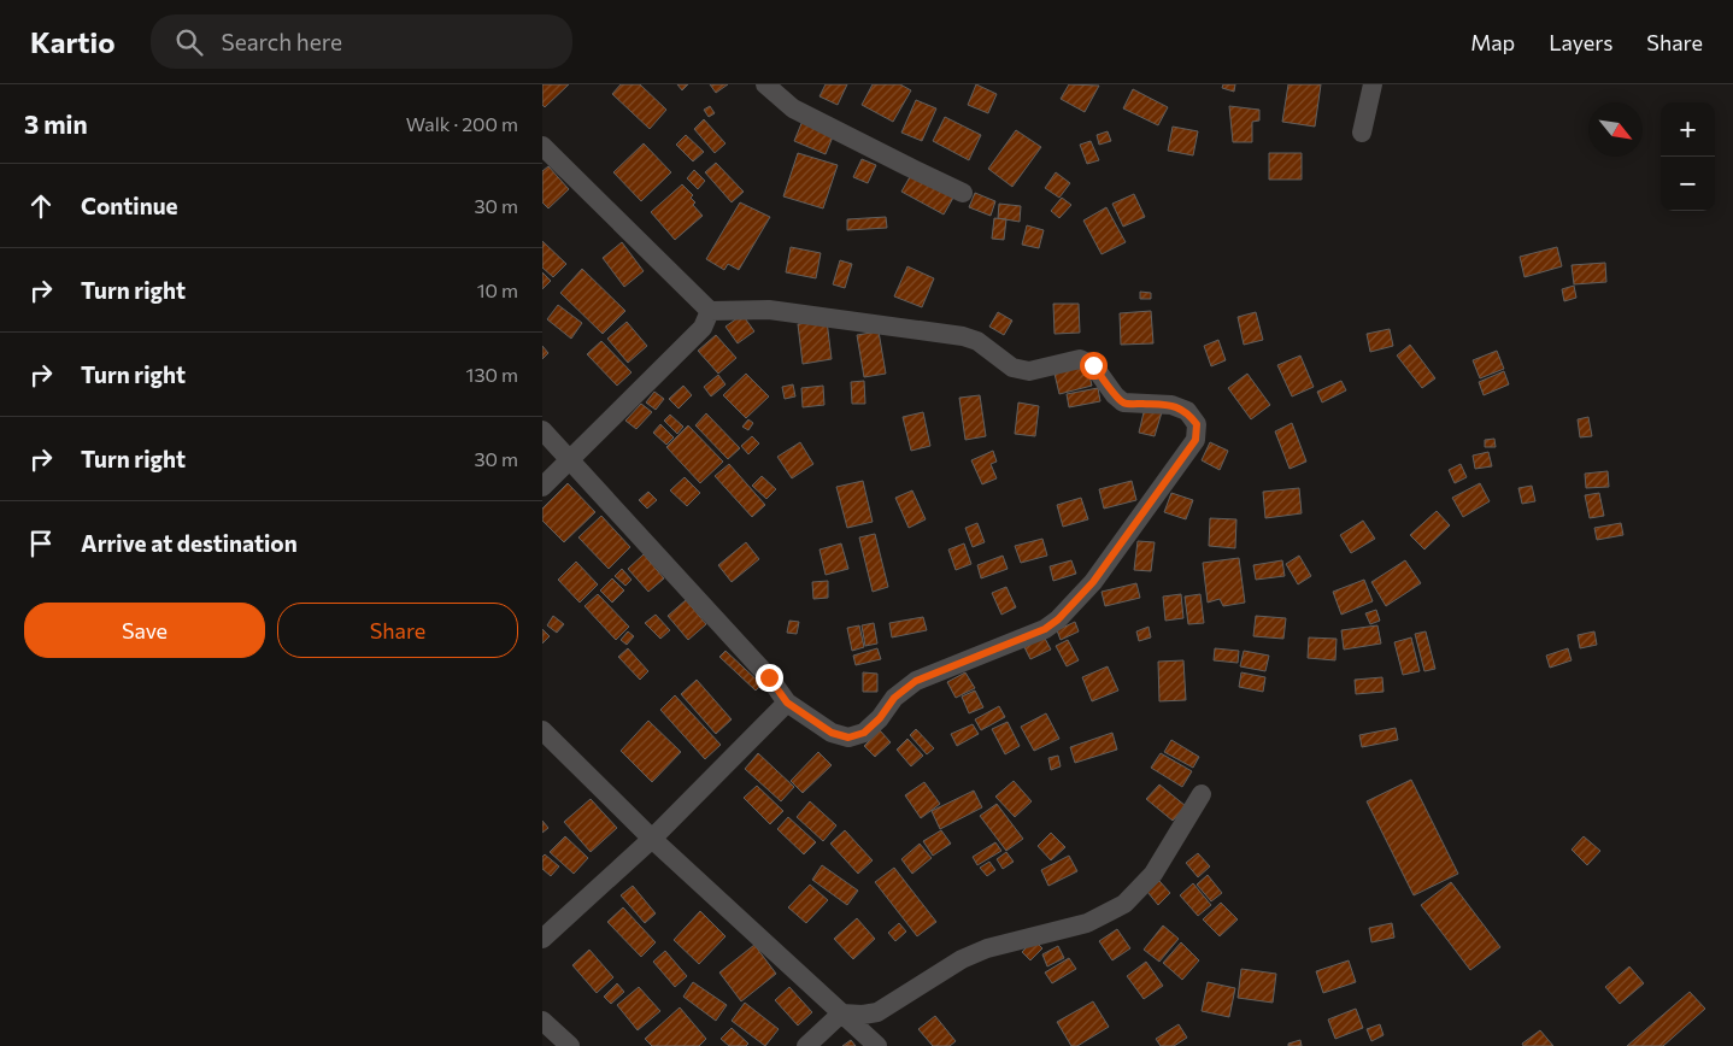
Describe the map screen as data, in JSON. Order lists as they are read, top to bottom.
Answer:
{
  "north": "bottom right",
  "page": {
    "header": "Kartio",
    "search": "Search here",
    "nav": ["Map", "Layers", "Share"],
    "heading": ["3 min", "Walk · 200 m"],
    "map_buttons": ["+", "−"],
    "list": [
      ["Continue", "30 m"],
      ["Turn right", "10 m"],
      ["Turn right", "130 m"],
      ["Turn right", "30 m"],
      "Arrive at destination"
    ],
    "buttons": ["Save", "Share"]
  }
}
